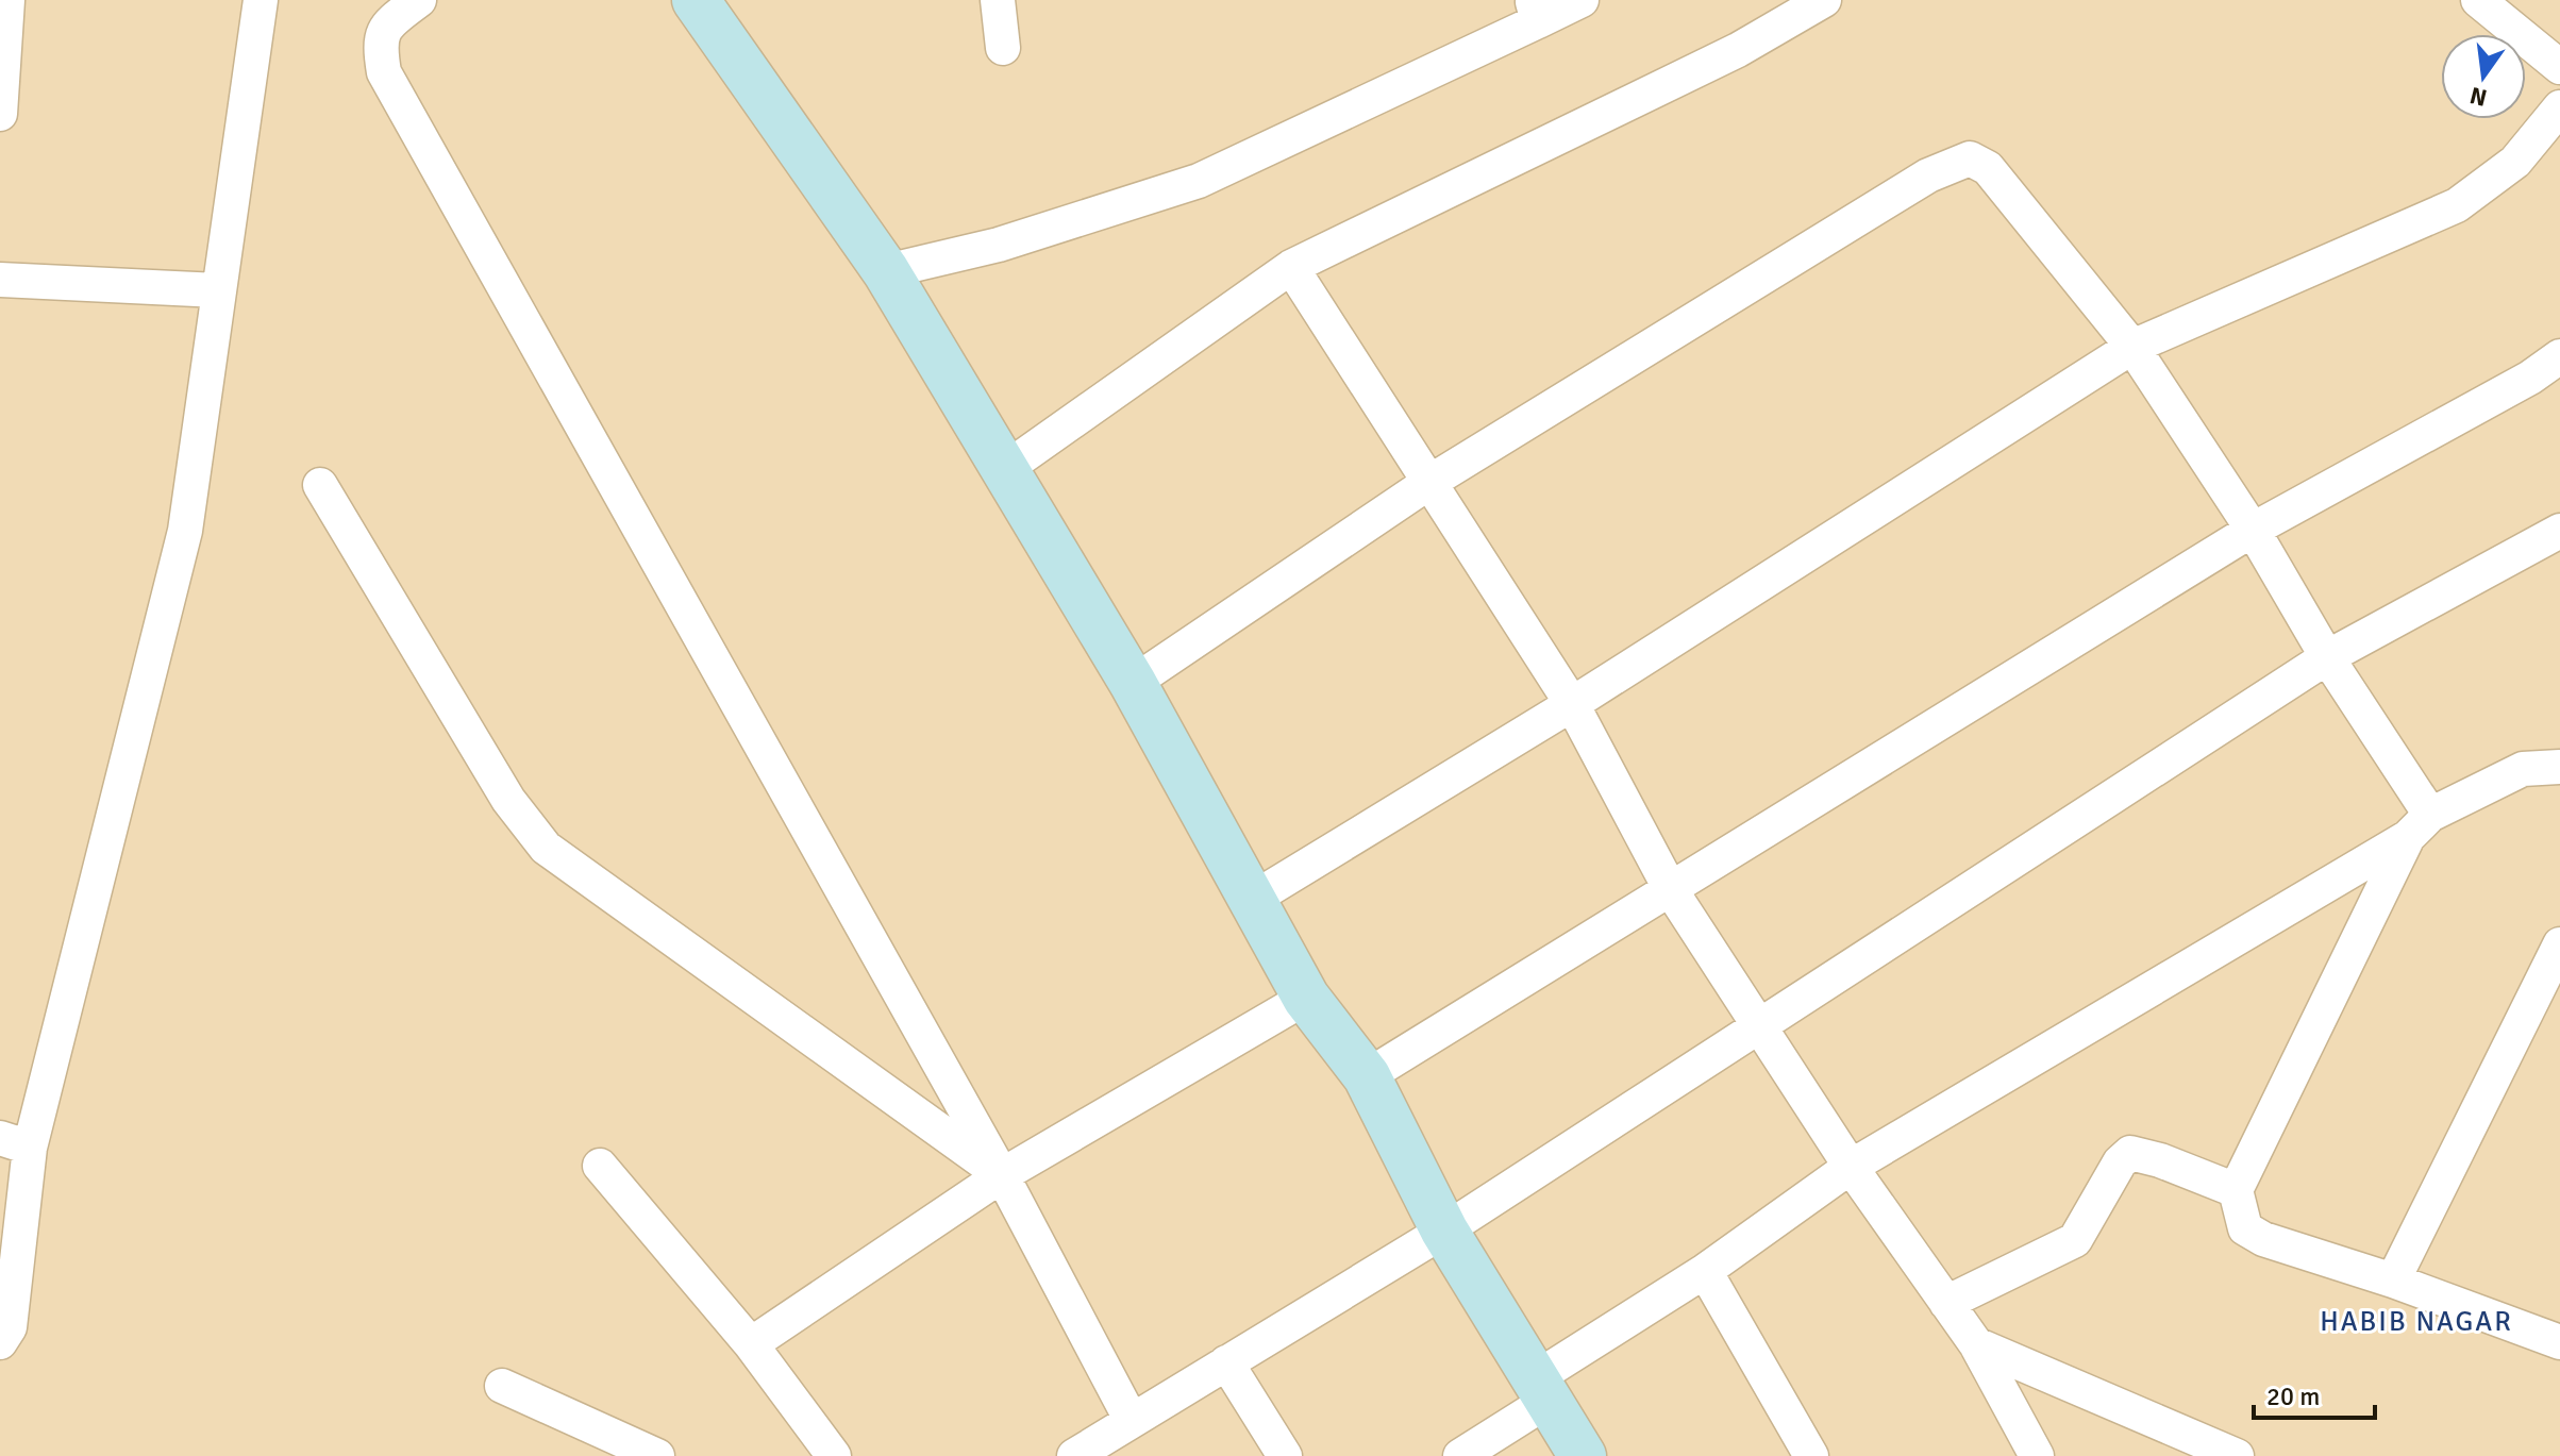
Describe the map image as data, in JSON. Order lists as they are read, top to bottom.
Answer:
{
  "districts": ["HABIB NAGAR"],
  "scale_bar": "20 m",
  "north": "bottom"
}
